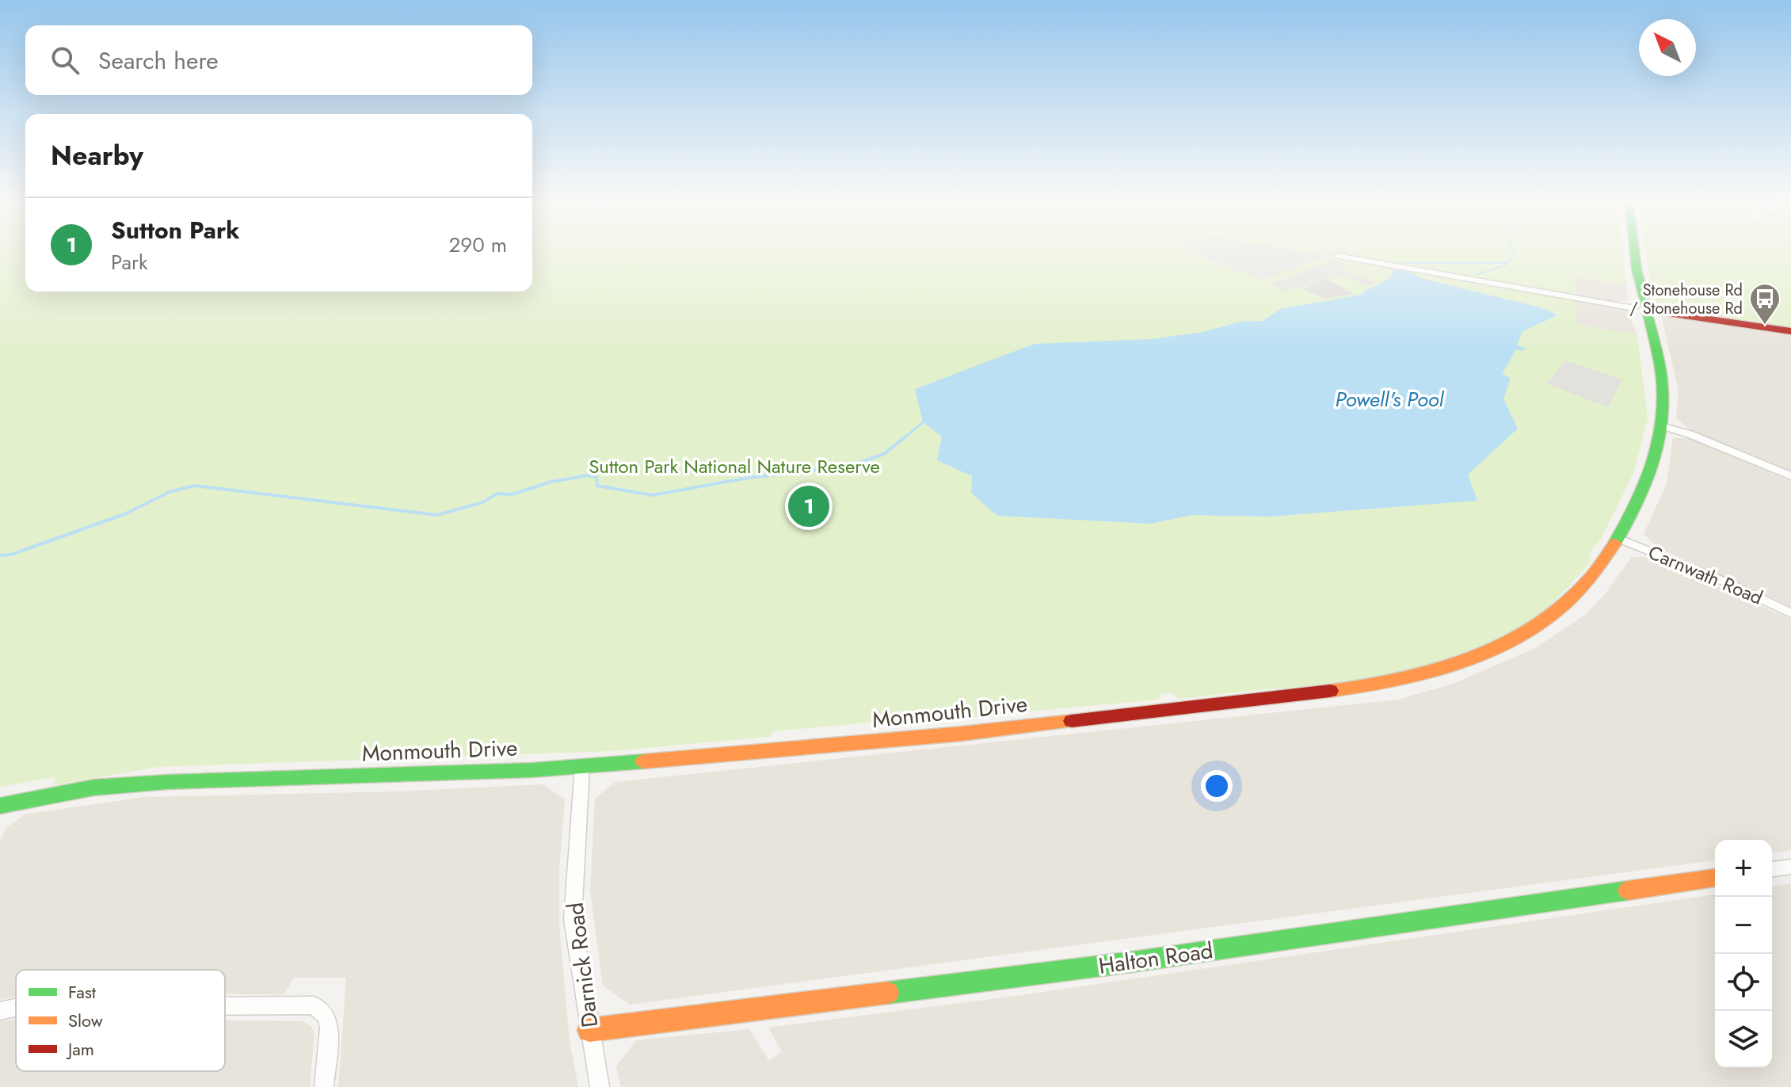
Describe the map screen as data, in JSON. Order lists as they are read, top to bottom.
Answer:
{
  "streets": {
    "street": [
      "Carnwath Road",
      "Monmouth Drive",
      "Halton Road",
      "Darnick Road"
    ]
  },
  "crossings": [
    ["Carnwath Road", "Monmouth Drive"],
    ["Monmouth Drive", "Darnick Road"],
    ["Halton Road", "Darnick Road"]
  ],
  "water": ["Powell's Pool"],
  "parks": ["Sutton Park National Nature Reserve"],
  "places": {
    "bus stop": ["Stonehouse Rd / Stonehouse Rd"]
  },
  "legend": ["Fast", "Slow", "Jam"],
  "north": "top left",
  "page": {
    "search": "Search here",
    "heading": "Nearby",
    "list": [
      {
        "mark": "1",
        "name": "Sutton Park",
        "note": "Park",
        "value": "290 m"
      }
    ],
    "pins": "1",
    "map_buttons": ["+", "−"]
  }
}
